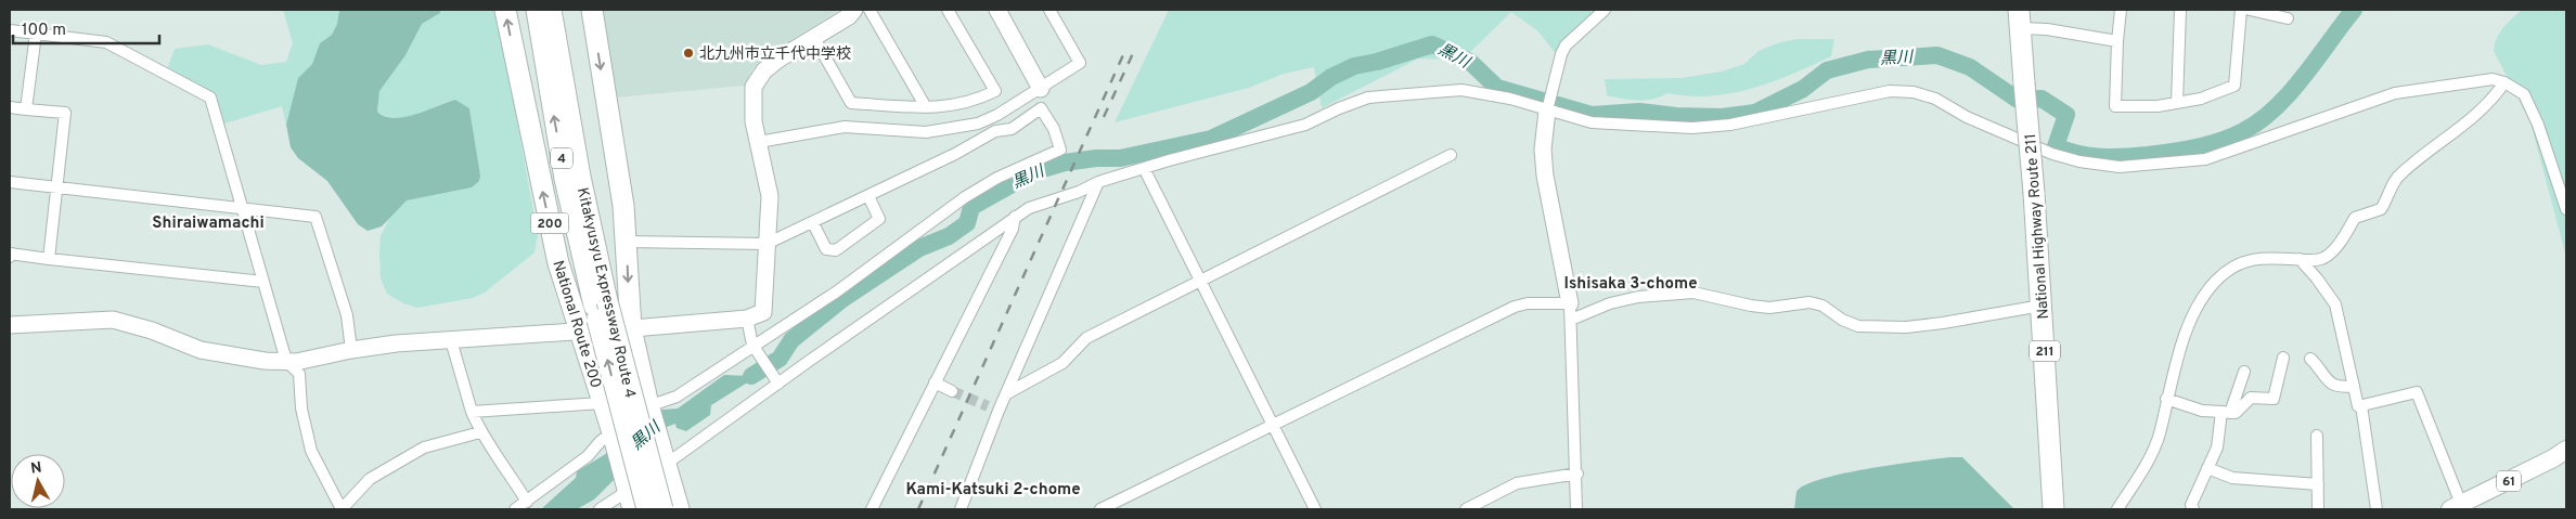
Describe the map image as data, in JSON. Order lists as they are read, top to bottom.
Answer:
{
  "streets": {
    "highway": [
      "4",
      "200",
      "National Highway Route 211",
      "Kitakyusyu Expressway Route 4",
      "National Route 200",
      "211"
    ],
    "main road": ["61"]
  },
  "districts": ["Shiraiwamachi", "Ishisaka 3-chome", "Kami-Katsuki 2-chome"],
  "water": ["黒川"],
  "places": ["北九州市立千代中学校"],
  "scale_bar": "100 m",
  "north": "top"
}
